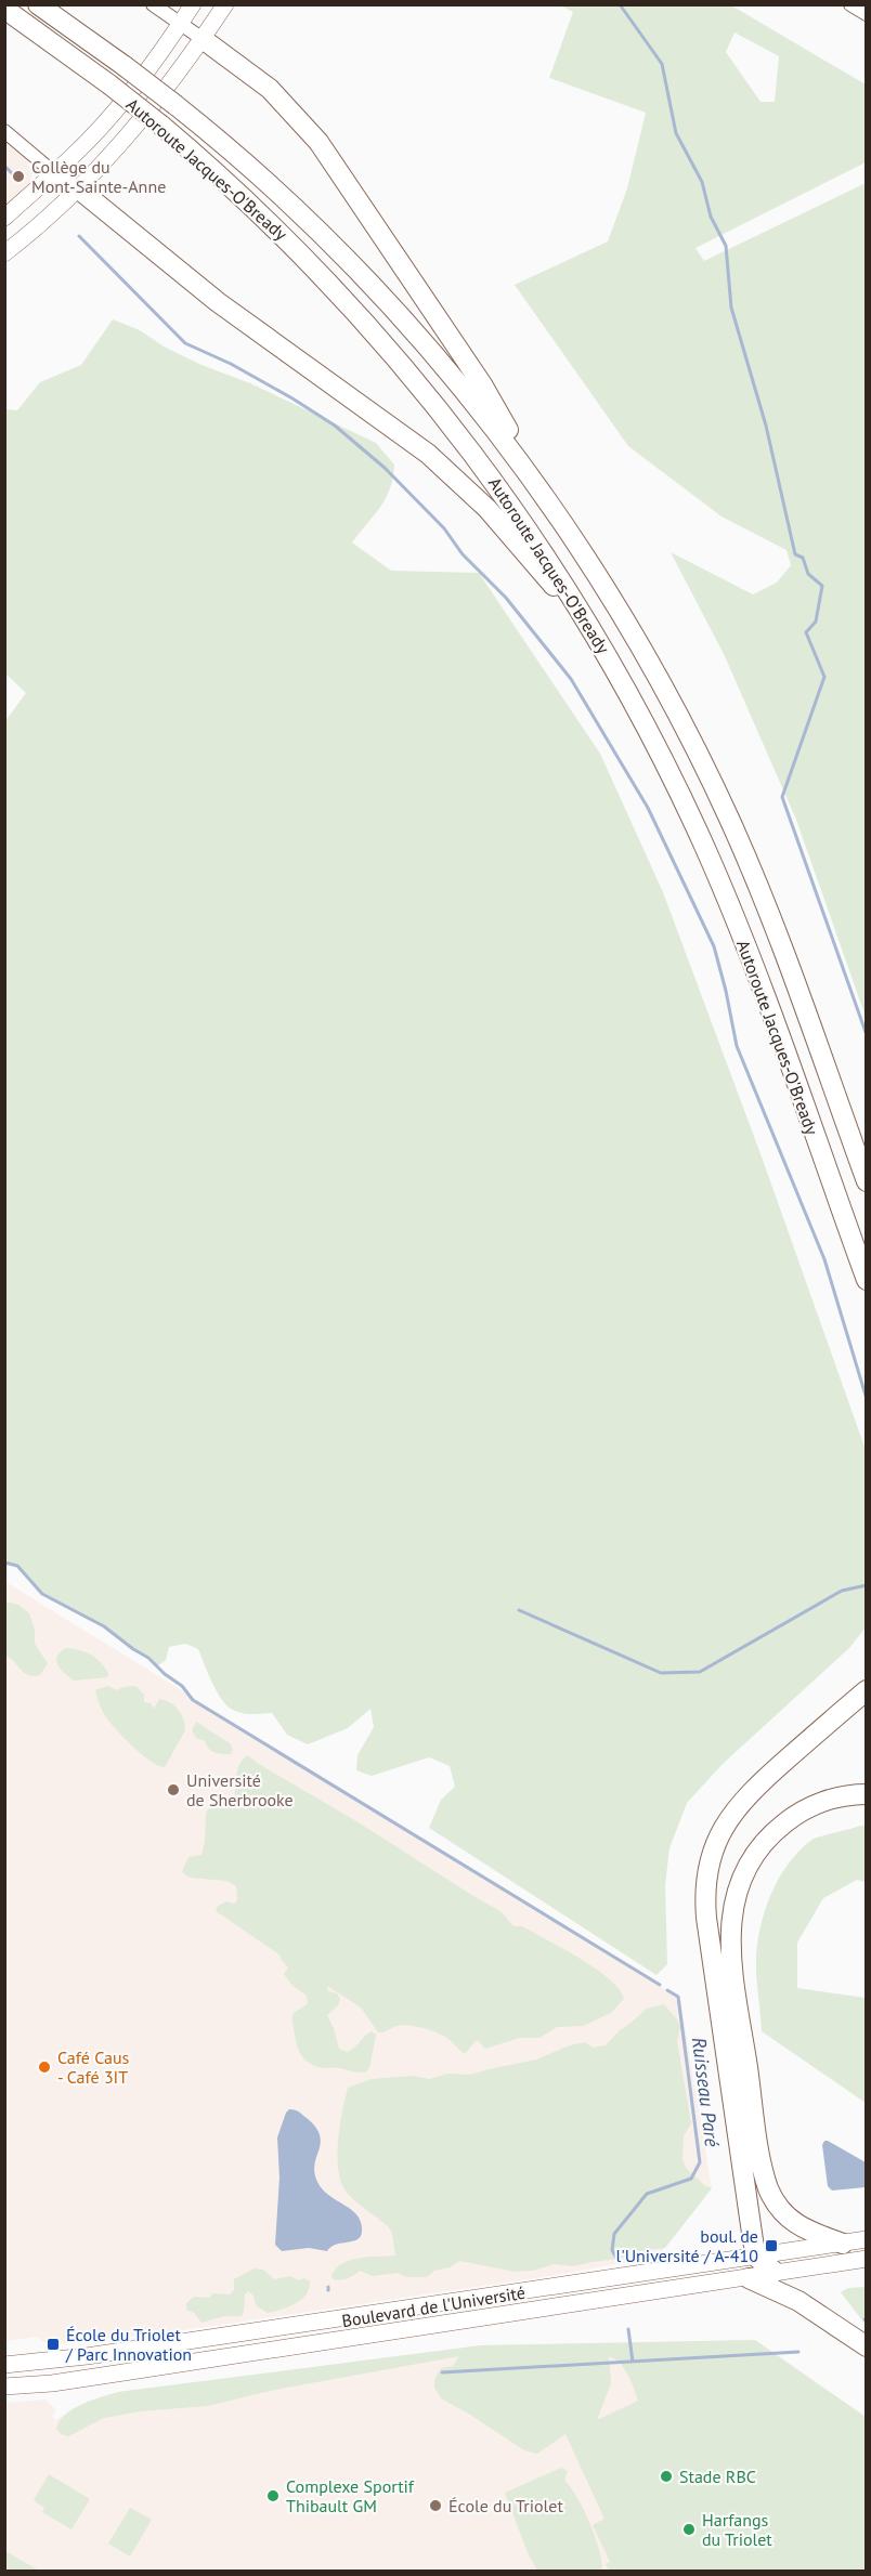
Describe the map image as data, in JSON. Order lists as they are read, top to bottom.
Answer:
{
  "streets": {
    "highway": ["Autoroute Jacques-O'Bready"],
    "main road": ["Boulevard de l'Université"]
  },
  "water": ["Ruisseau Paré"],
  "places": {
    "other": [
      "Collège du Mont-Sainte-Anne",
      "Université de Sherbrooke",
      "Café Caus - Café 3IT",
      "Stade RBC",
      "Complexe Sportif Thibault GM",
      "École du Triolet",
      "Harfangs du Triolet"
    ],
    "transit": ["boul. de l'Université / A-410", "École du Triolet / Parc Innovation"]
  }
}
